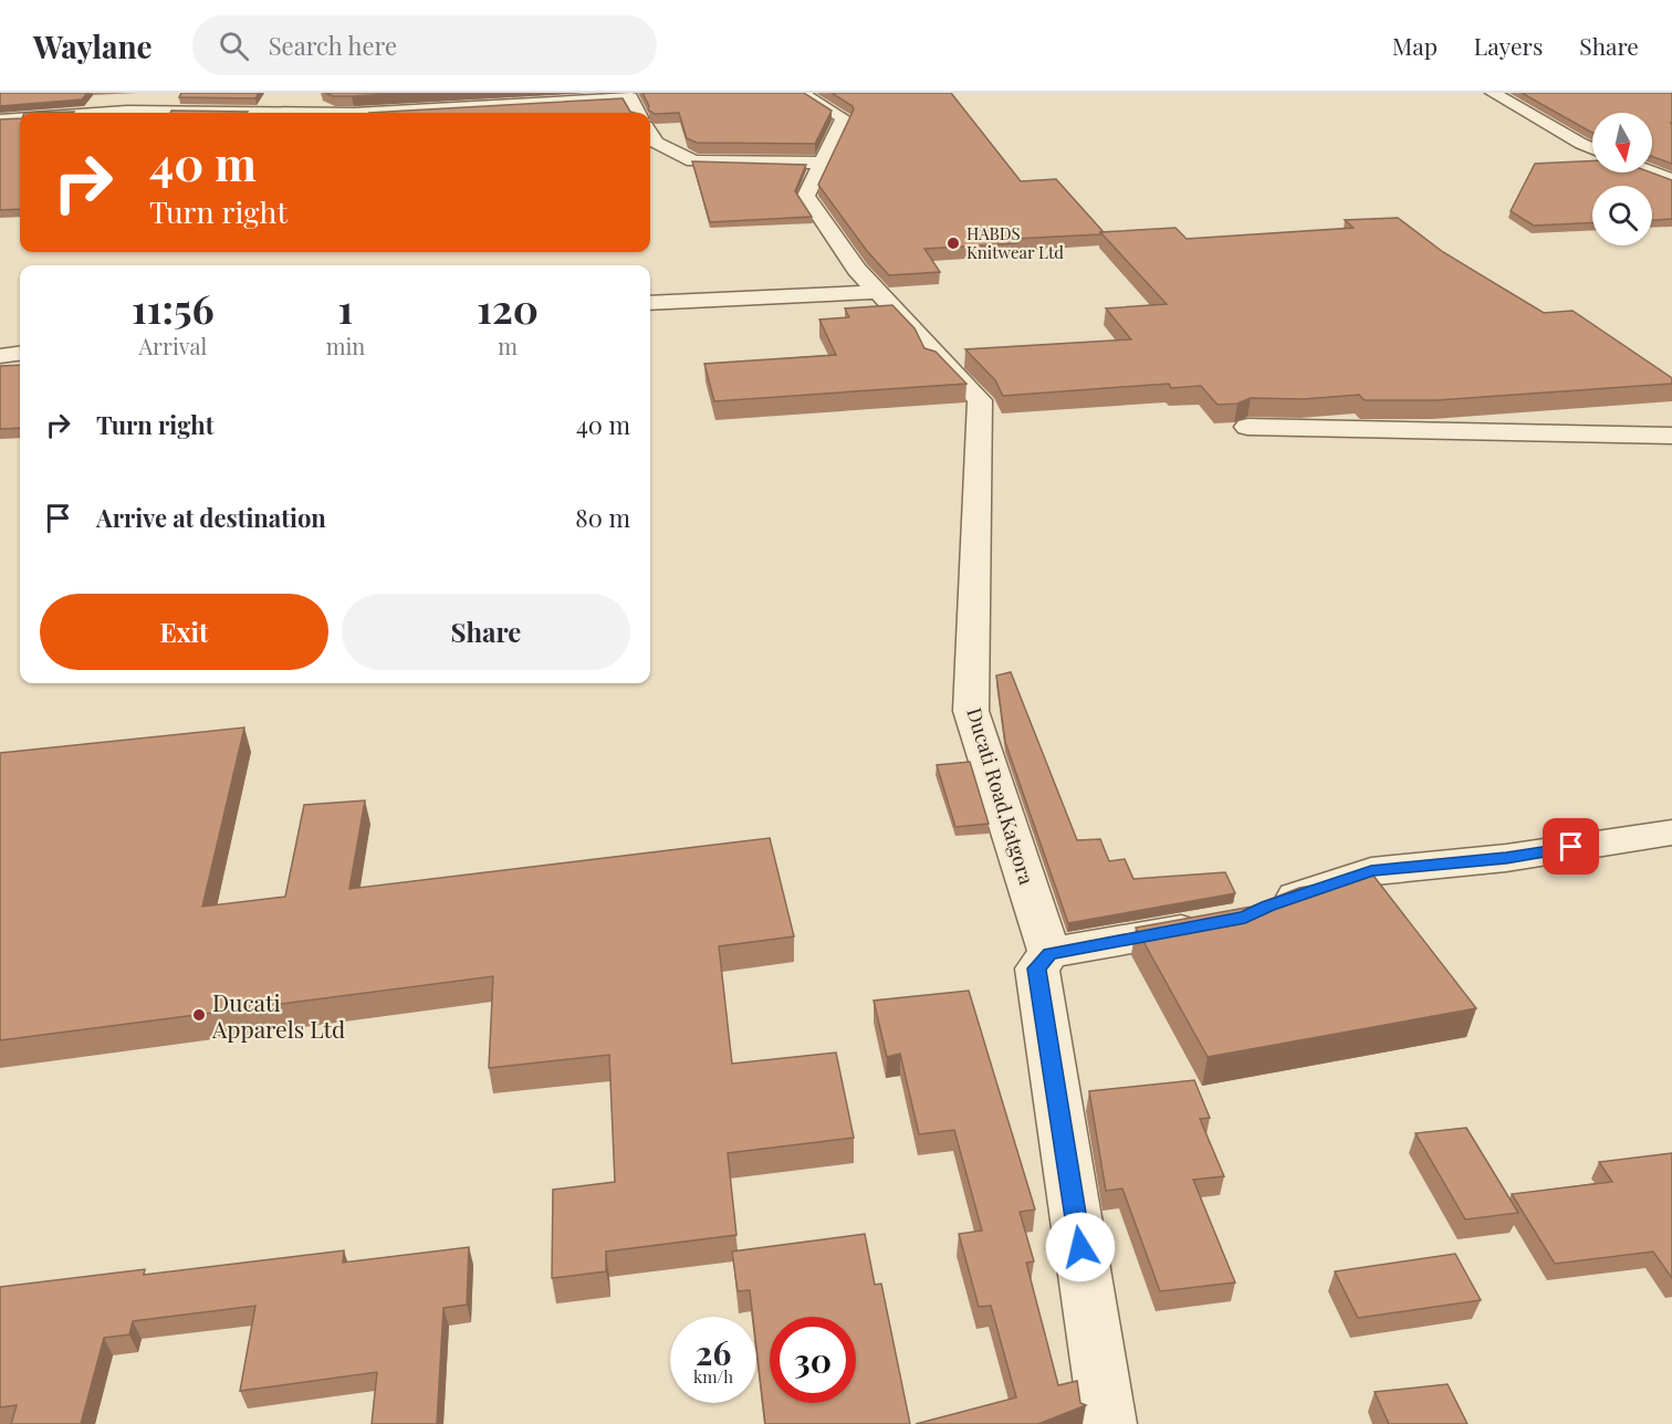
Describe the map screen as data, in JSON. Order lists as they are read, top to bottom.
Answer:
{
  "streets": {
    "street": ["Ducati Road,Katgora"]
  },
  "places": ["HABDS Knitwear Ltd", "Ducati Apparels Ltd"],
  "north": "bottom",
  "page": {
    "header": "Waylane",
    "search": "Search here",
    "nav": ["Map", "Layers", "Share"],
    "turn": ["40 m", "Turn right"],
    "eta": [
      "11:56",
      "Arrival",
      "1",
      "min",
      "120",
      "m"
    ],
    "list": [
      {
        "name": "Turn right",
        "value": "40 m"
      },
      {
        "name": "Arrive at destination",
        "value": "80 m"
      }
    ],
    "buttons": ["Exit", "Share"],
    "speed": "26 km/h",
    "limit": "30"
  }
}
